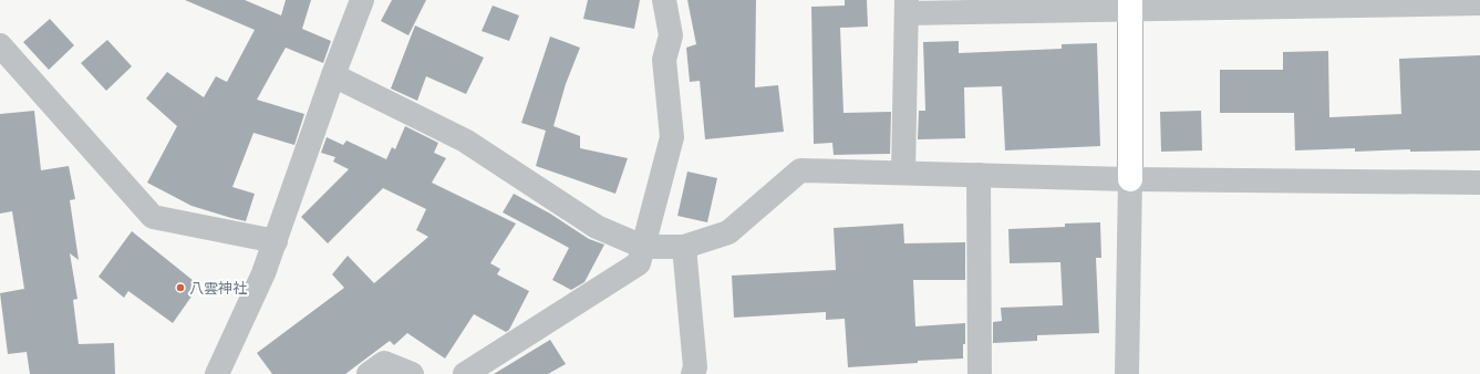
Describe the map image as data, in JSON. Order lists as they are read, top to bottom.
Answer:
{
  "places": ["八雲神社"]
}
